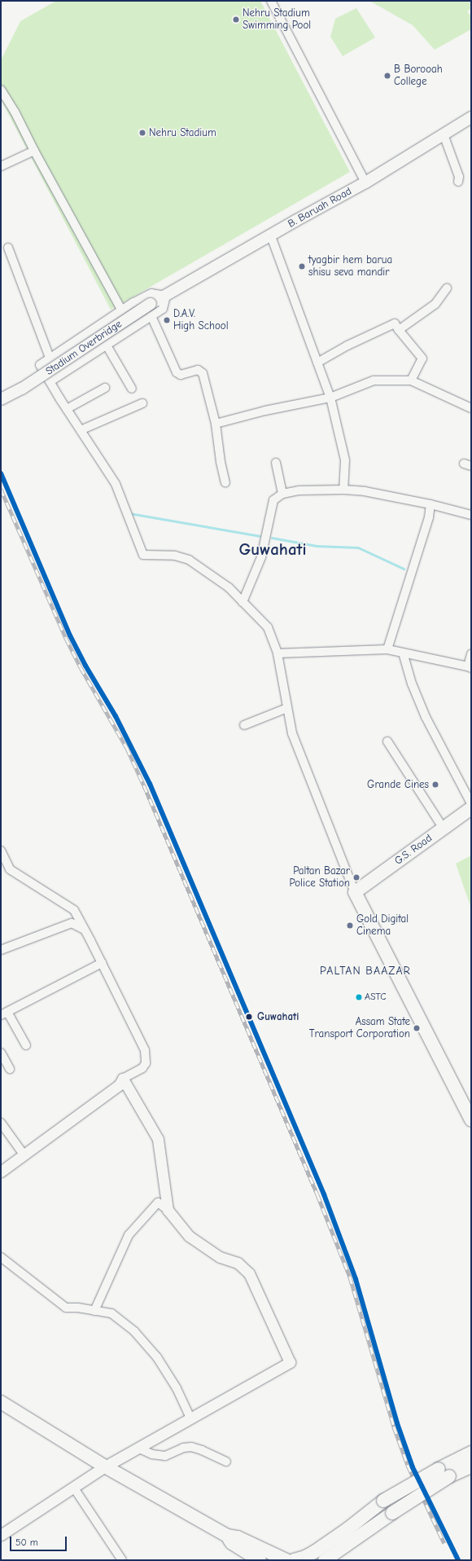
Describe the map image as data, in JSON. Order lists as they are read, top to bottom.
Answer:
{
  "streets": {
    "main road": ["B. Baruah Road", "Stadium Overbridge", "G.S. Road"]
  },
  "crossings": [
    ["B. Baruah Road", "Stadium Overbridge"]
  ],
  "districts": ["Guwahati", "PALTAN BAAZAR"],
  "places": [
    "Nehru Stadium Swimming Pool",
    "B Borooah College",
    "Nehru Stadium",
    "tyagbir hem barua shisu seva mandir",
    "D.A.V. High School",
    "Grande Cines",
    "Paltan Bazar Police Station",
    "Gold Digital Cinema",
    "ASTC",
    "Guwahati",
    "Assam State Transport Corporation"
  ],
  "scale_bar": "50 m"
}
